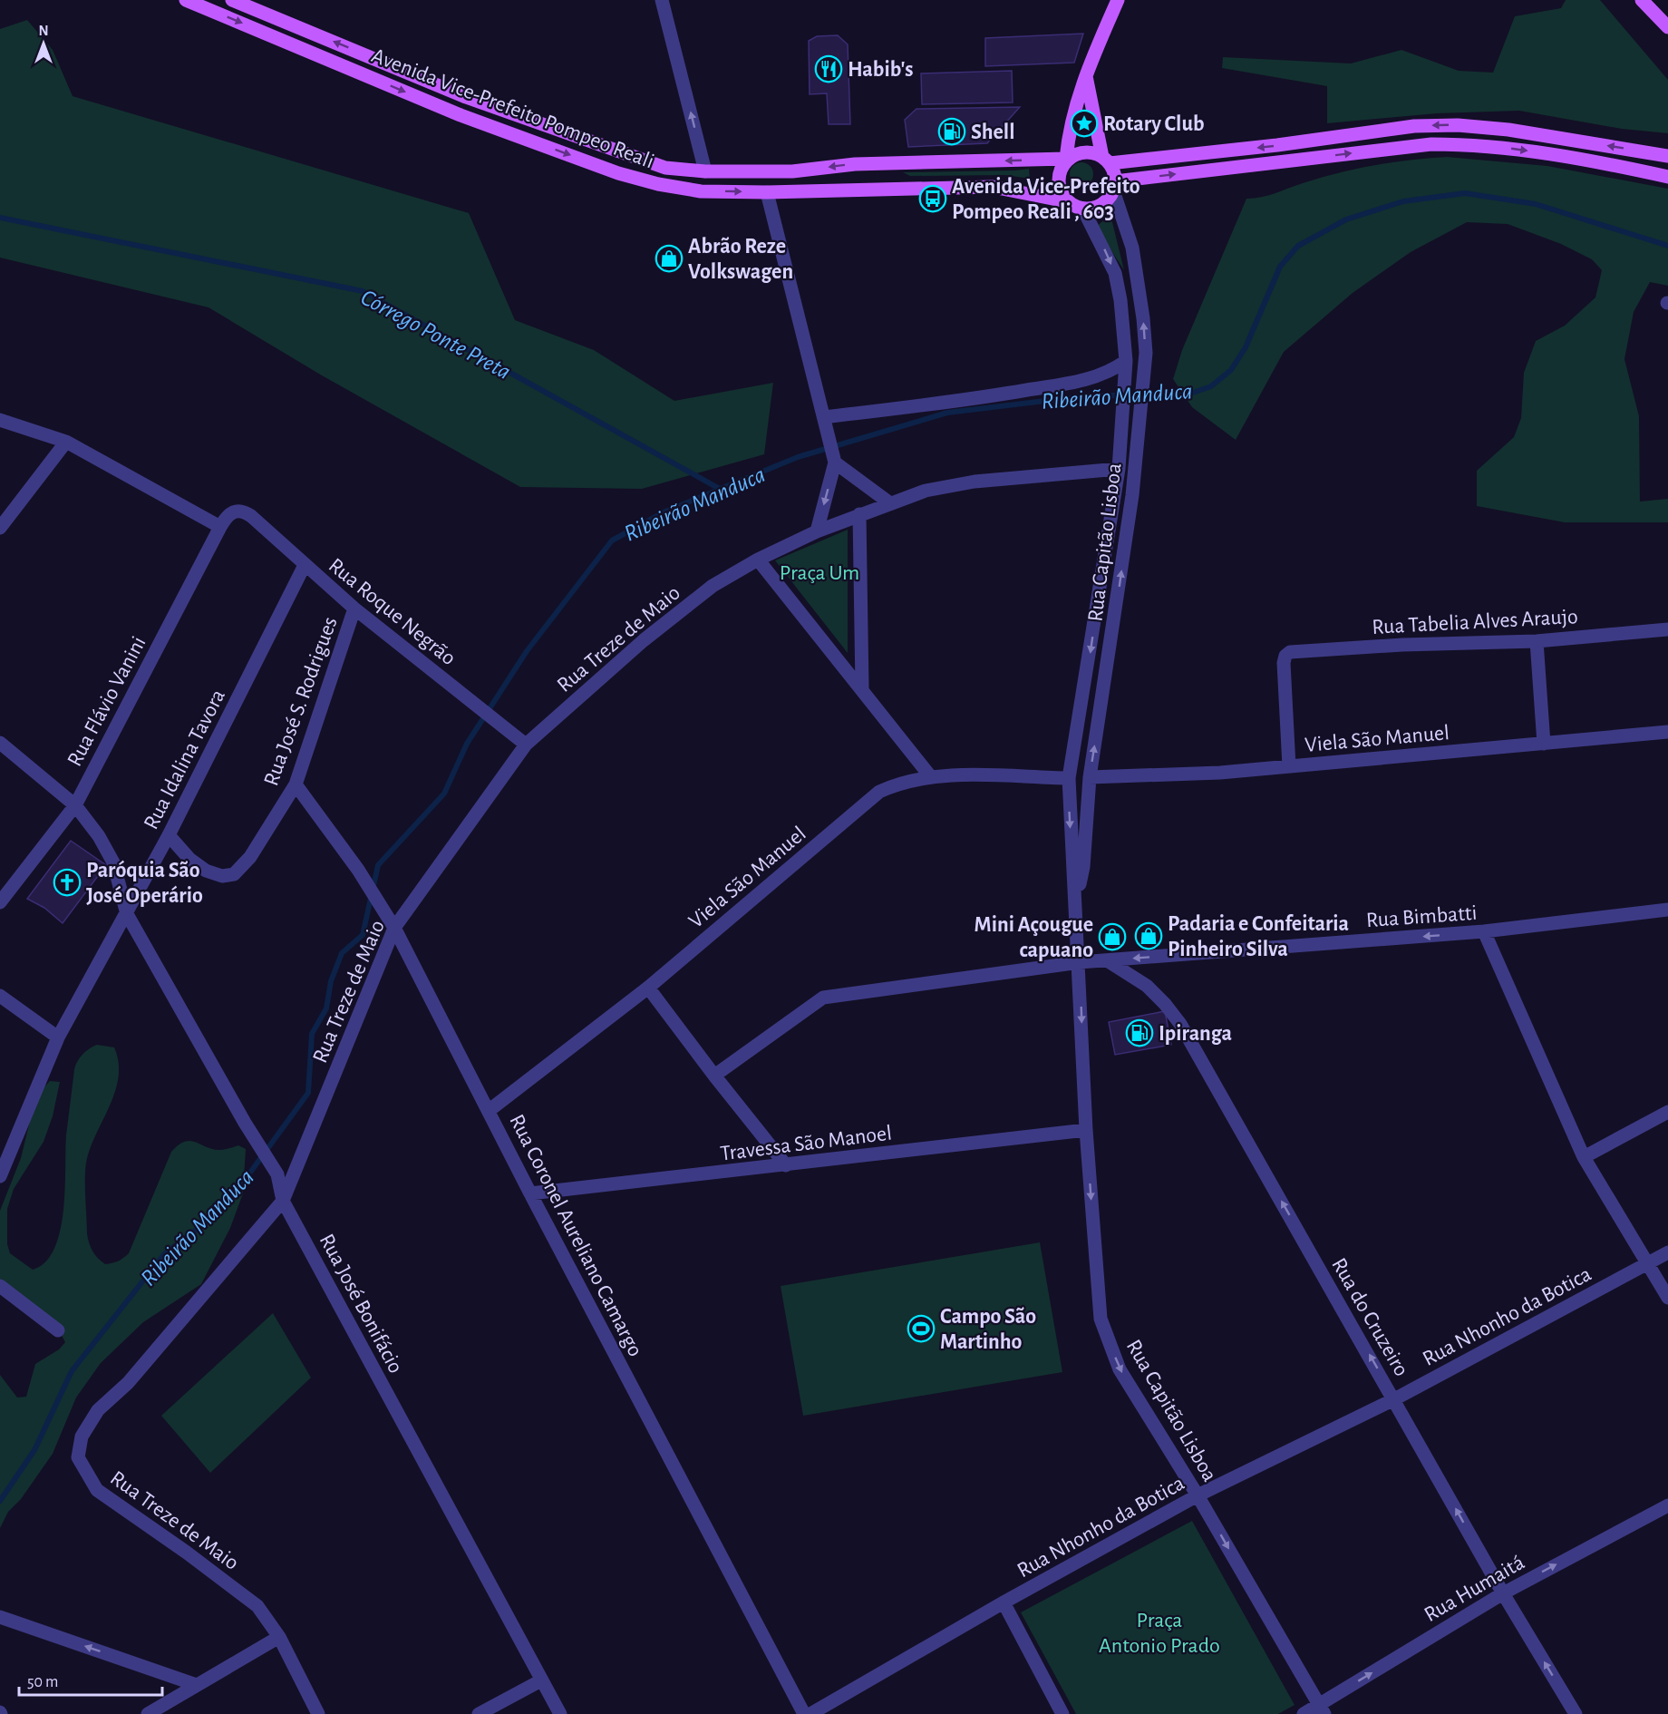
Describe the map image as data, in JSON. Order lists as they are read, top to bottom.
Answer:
{
  "streets": {
    "main road": ["Avenida Vice-Prefeito Pompeo Reali"],
    "street": [
      "Rua Capitão Lisboa",
      "Rua Roque Negrão",
      "Rua Tabelia Alves Araujo",
      "Rua Treze de Maio",
      "Rua Flávio Vanini",
      "Rua José S. Rodrigues",
      "Viela São Manuel",
      "Rua Idalina Tavora",
      "Rua Bimbatti",
      "Travessa São Manoel",
      "Rua Coronel Aureliano Camargo",
      "Rua José Bonifácio",
      "Rua Nhonho da Botica",
      "Rua do Cruzeiro",
      "Rua Humaitá"
    ]
  },
  "crossings": [
    ["Avenida Vice-Prefeito Pompeo Reali", "Rua Capitão Lisboa"],
    ["Rua Capitão Lisboa", "Rua Treze de Maio"],
    ["Rua Capitão Lisboa", "Viela São Manuel"],
    ["Rua Capitão Lisboa", "Rua Bimbatti"],
    ["Rua Capitão Lisboa", "Travessa São Manoel"],
    ["Rua Capitão Lisboa", "Rua Nhonho da Botica"],
    ["Rua Capitão Lisboa", "Rua Humaitá"],
    ["Rua Roque Negrão", "Rua Treze de Maio"],
    ["Rua Roque Negrão", "Rua Flávio Vanini"],
    ["Rua Roque Negrão", "Rua José S. Rodrigues"],
    ["Rua Roque Negrão", "Rua Idalina Tavora"],
    ["Rua Tabelia Alves Araujo", "Viela São Manuel"],
    ["Rua Treze de Maio", "Rua Coronel Aureliano Camargo"],
    ["Rua Treze de Maio", "Rua José Bonifácio"],
    ["Rua Flávio Vanini", "Rua José Bonifácio"],
    ["Rua José S. Rodrigues", "Rua Idalina Tavora"],
    ["Rua José S. Rodrigues", "Rua Coronel Aureliano Camargo"],
    ["Viela São Manuel", "Rua Coronel Aureliano Camargo"],
    ["Rua Idalina Tavora", "Rua José Bonifácio"],
    ["Rua Bimbatti", "Rua do Cruzeiro"],
    ["Travessa São Manoel", "Rua Coronel Aureliano Camargo"],
    ["Rua Nhonho da Botica", "Rua do Cruzeiro"],
    ["Rua do Cruzeiro", "Rua Humaitá"]
  ],
  "one_way": ["Rua Bimbatti", "Rua do Cruzeiro", "Rua Humaitá"],
  "water": ["Córrego Ponte Preta", "Ribeirão Manduca"],
  "parks": ["Praça Um", "Praça Antonio Prado"],
  "places": {
    "restaurant": ["Habib's"],
    "place": ["Rotary Club"],
    "fuel station": ["Shell", "Ipiranga"],
    "bus stop": ["Avenida Vice-Prefeito Pompeo Reali , 603"],
    "shop": ["Abrão Reze Volkswagen", "Padaria e Confeitaria Pinheiro Silva", "Mini Açougue capuano"],
    "church": ["Paróquia São José Operário"],
    "sports": ["Campo São Martinho"]
  },
  "scale_bar": "50 m",
  "north": "top"
}
